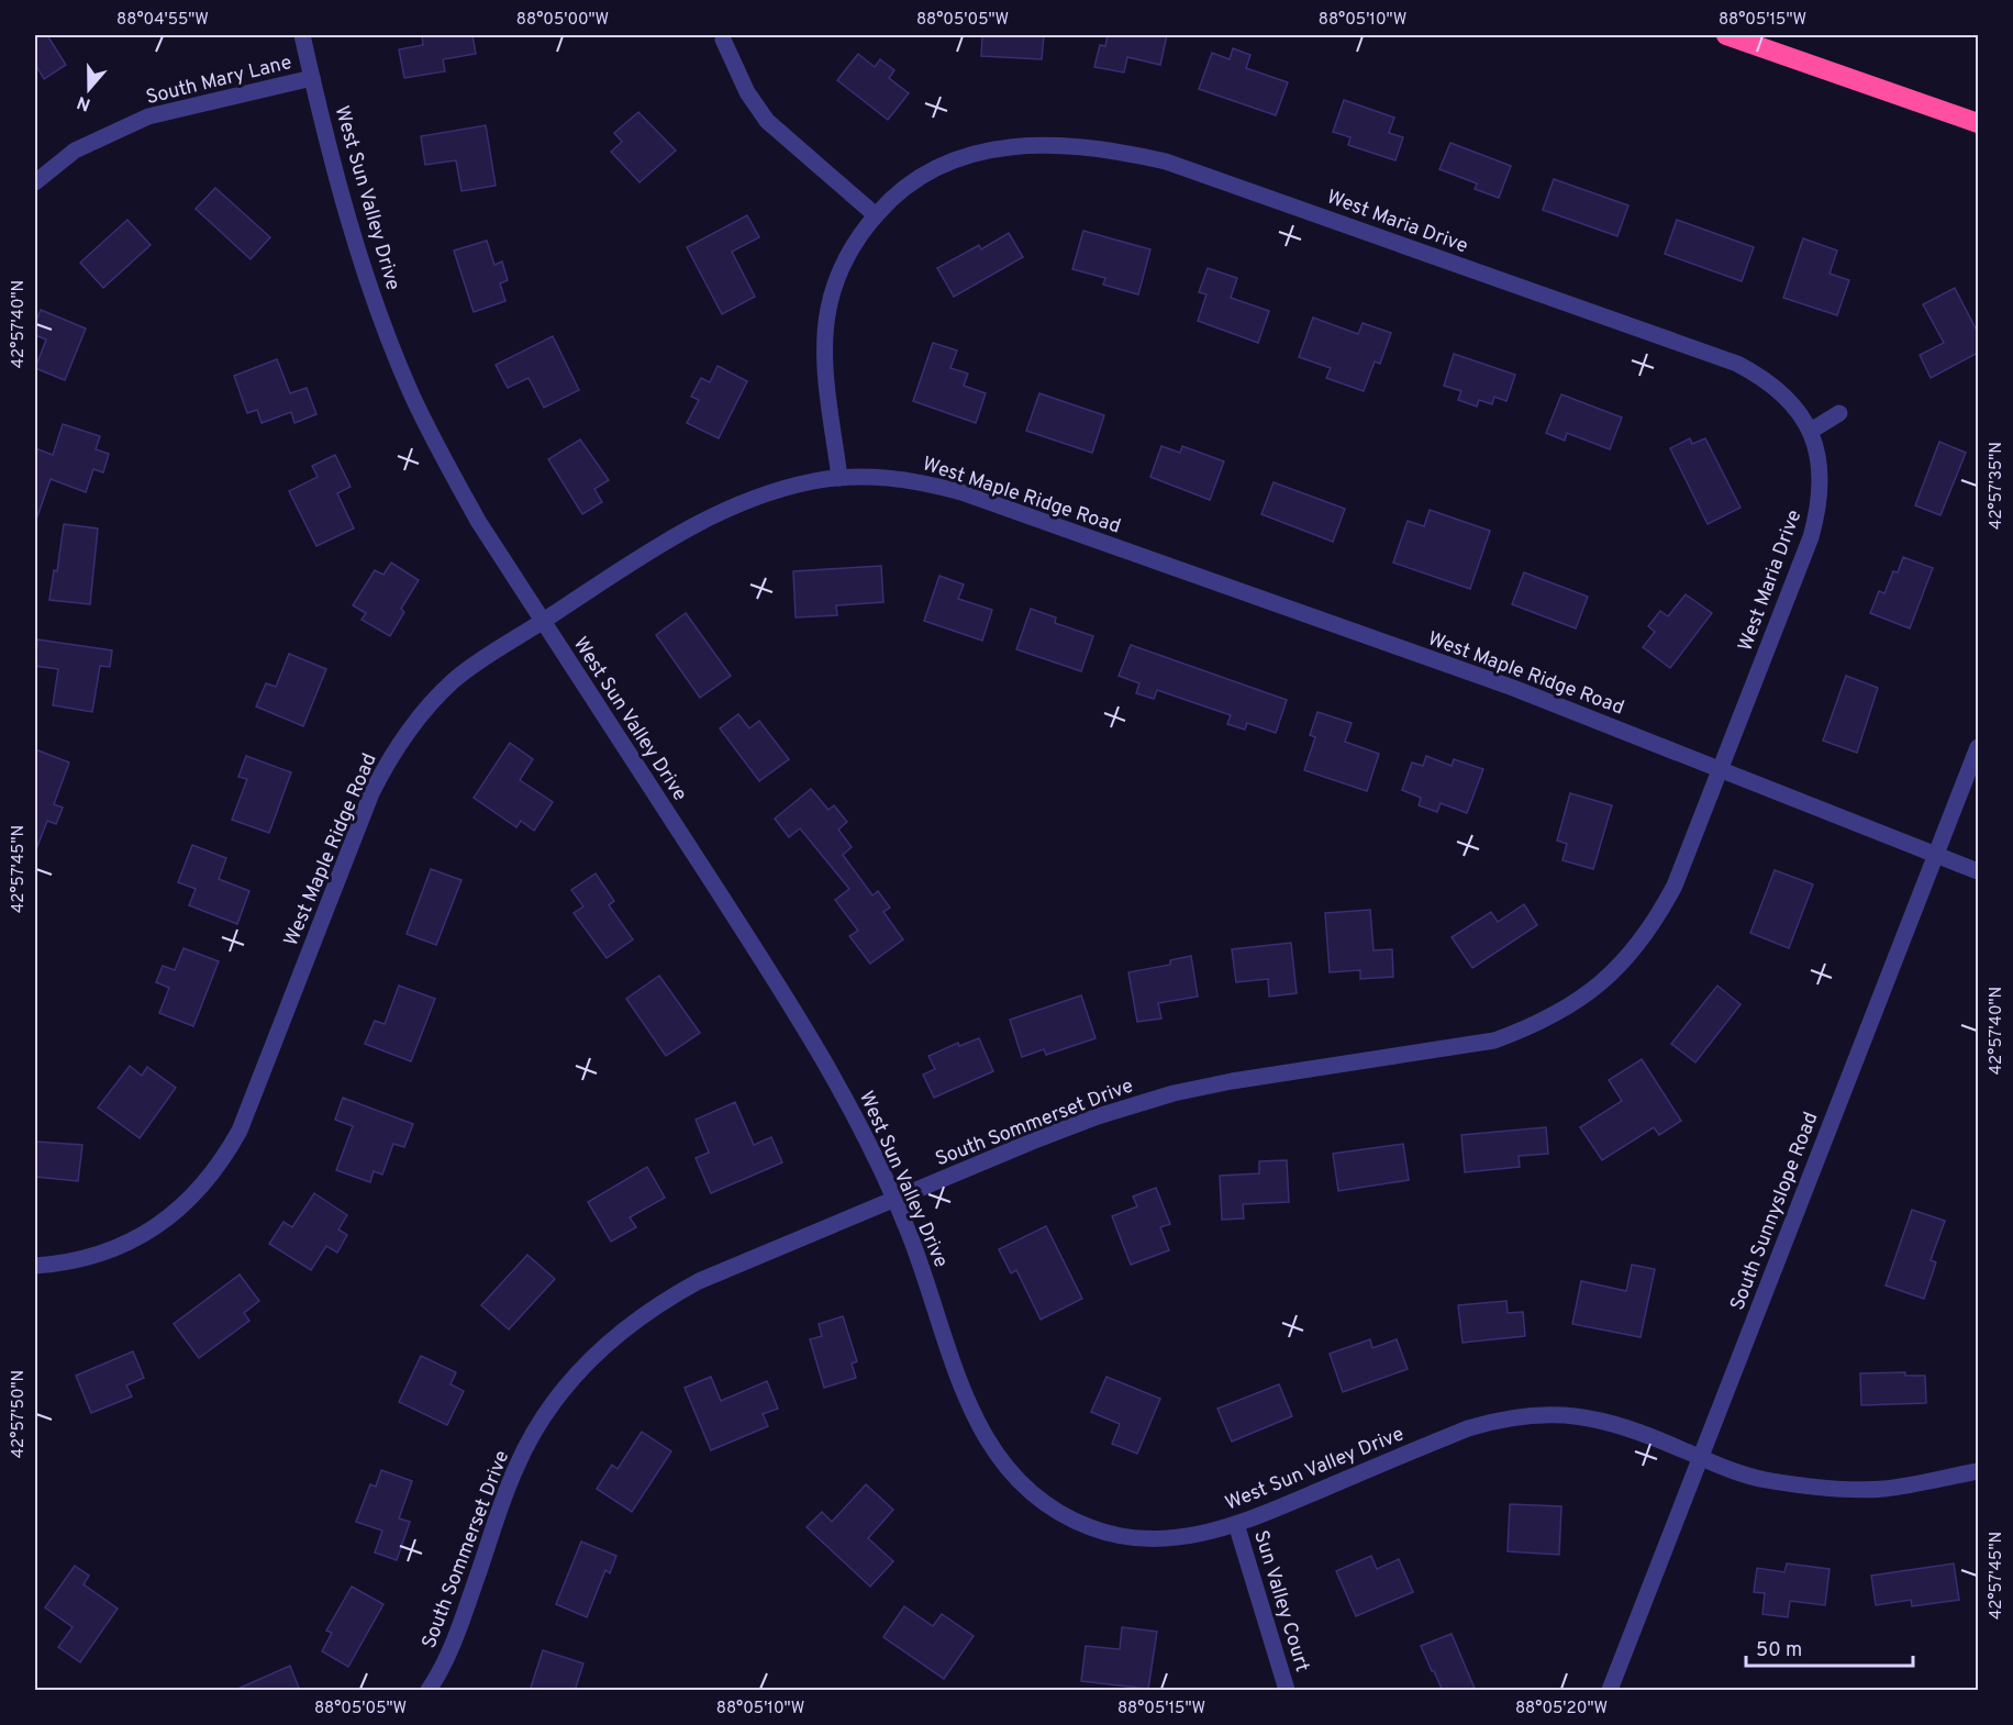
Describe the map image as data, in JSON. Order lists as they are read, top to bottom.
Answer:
{
  "streets": {
    "street": [
      "South Mary Lane",
      "West Sun Valley Drive",
      "West Maria Drive",
      "West Maple Ridge Road",
      "South Sommerset Drive",
      "South Sunnyslope Road",
      "Sun Valley Court"
    ]
  },
  "crossings": [
    ["South Mary Lane", "West Sun Valley Drive"],
    ["West Sun Valley Drive", "West Maple Ridge Road"],
    ["West Sun Valley Drive", "South Sommerset Drive"],
    ["West Sun Valley Drive", "South Sunnyslope Road"],
    ["West Sun Valley Drive", "Sun Valley Court"],
    ["West Maria Drive", "West Maple Ridge Road"],
    ["West Maria Drive", "South Sommerset Drive"],
    ["West Maple Ridge Road", "South Sommerset Drive"],
    ["West Maple Ridge Road", "South Sunnyslope Road"]
  ],
  "scale_bar": "50 m",
  "north": "bottom",
  "coordinates": [
    "88°04'55\"W",
    "88°05'00\"W",
    "88°05'05\"W",
    "88°05'10\"W",
    "88°05'15\"W",
    "42°57'40\"N",
    "42°57'35\"N",
    "42°57'45\"N",
    "42°57'50\"N",
    "88°05'20\"W"
  ]
}
